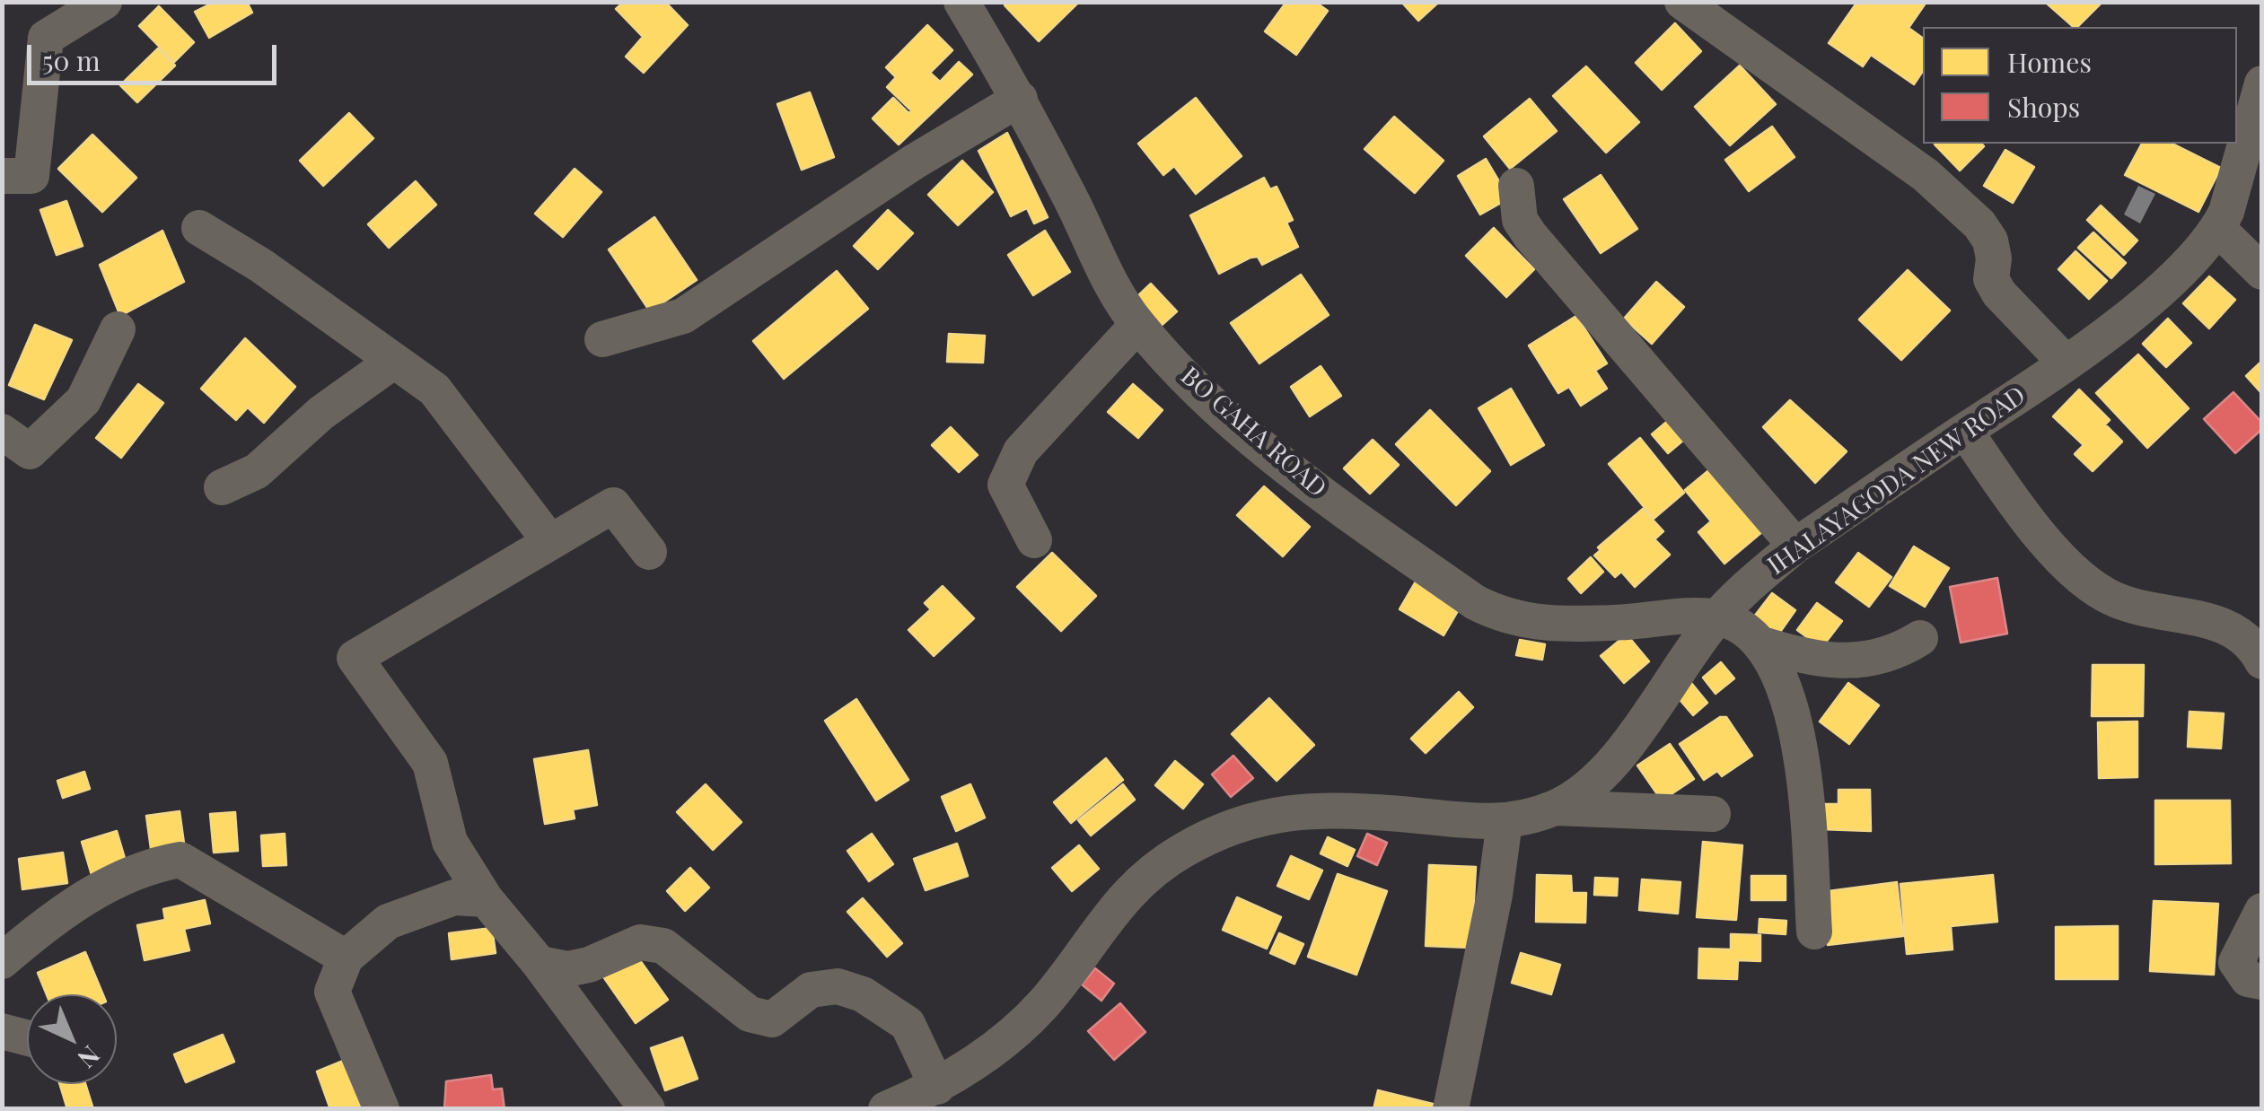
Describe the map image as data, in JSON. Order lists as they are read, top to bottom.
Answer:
{
  "streets": {
    "street": ["BO GAHA ROAD", "IHALAYAGODA NEW ROAD"]
  },
  "crossings": [
    ["BO GAHA ROAD", "IHALAYAGODA NEW ROAD"]
  ],
  "legend": ["Homes", "Shops"],
  "scale_bar": "50 m",
  "north": "bottom right"
}
